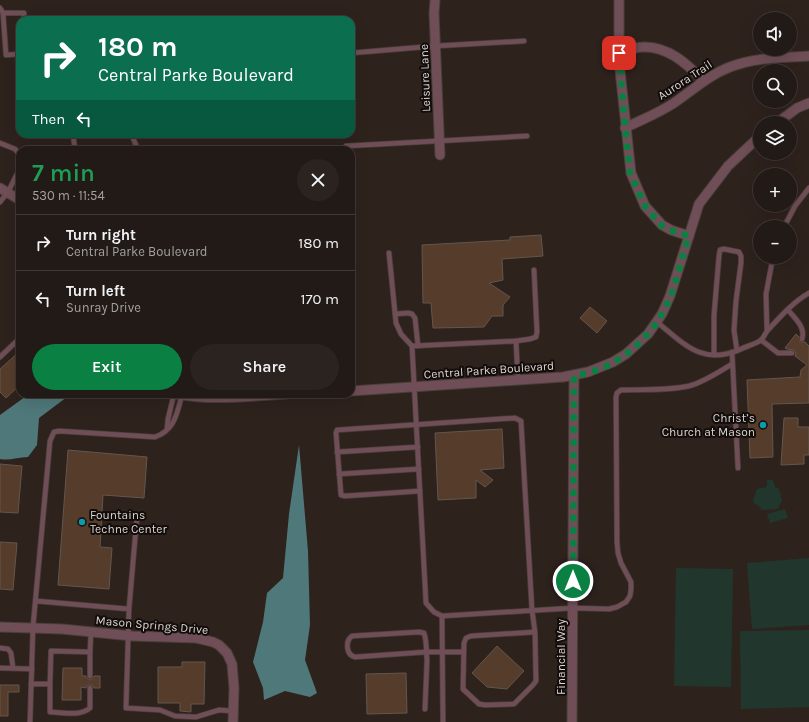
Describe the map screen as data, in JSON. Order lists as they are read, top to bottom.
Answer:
{
  "streets": {
    "street": [
      "Leisure Lane",
      "Aurora Trail",
      "Central Parke Boulevard",
      "Mason Springs Drive",
      "Financial Way"
    ]
  },
  "crossings": [
    ["Central Parke Boulevard", "Financial Way"]
  ],
  "places": ["Christ’s Church at Mason", "Fountains Techne Center"],
  "page": {
    "map_buttons": ["+", "−"],
    "turn": ["180 m", "Central Parke Boulevard"],
    "then": "Then",
    "heading": ["7 min", "530 m · 11:54"],
    "list": [
      {
        "name": "Turn right",
        "note": "Central Parke Boulevard",
        "value": "180 m"
      },
      {
        "name": "Turn left",
        "note": "Sunray Drive",
        "value": "170 m"
      }
    ],
    "buttons": ["Exit", "Share"]
  }
}
